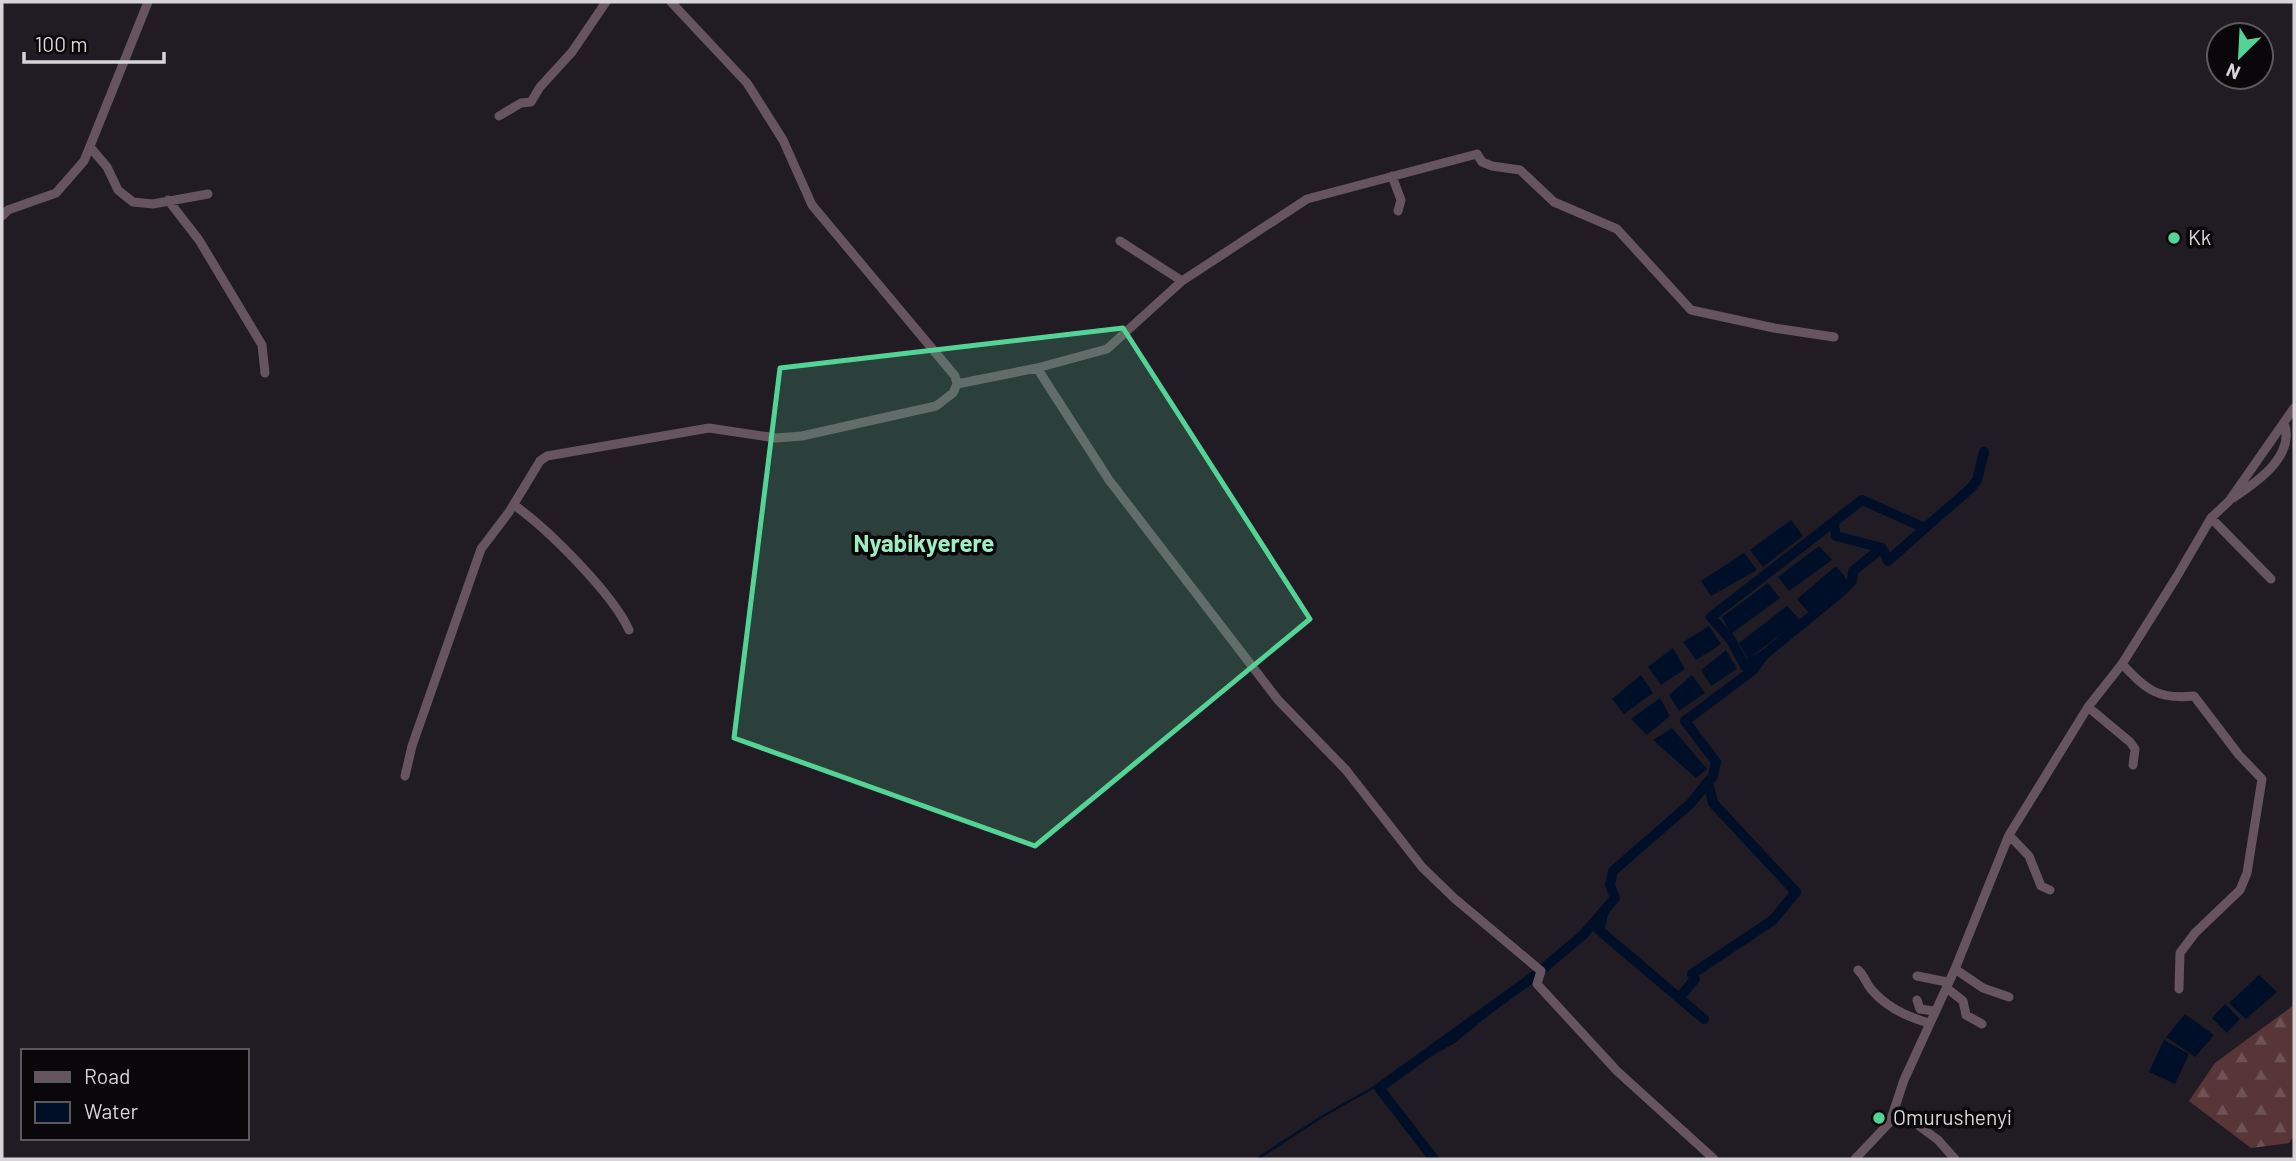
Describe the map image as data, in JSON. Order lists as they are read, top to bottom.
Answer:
{
  "districts": ["Nyabikyerere"],
  "places": ["Kk", "Omurushenyi"],
  "legend": ["Road", "Water"],
  "scale_bar": "100 m",
  "north": "bottom left"
}
